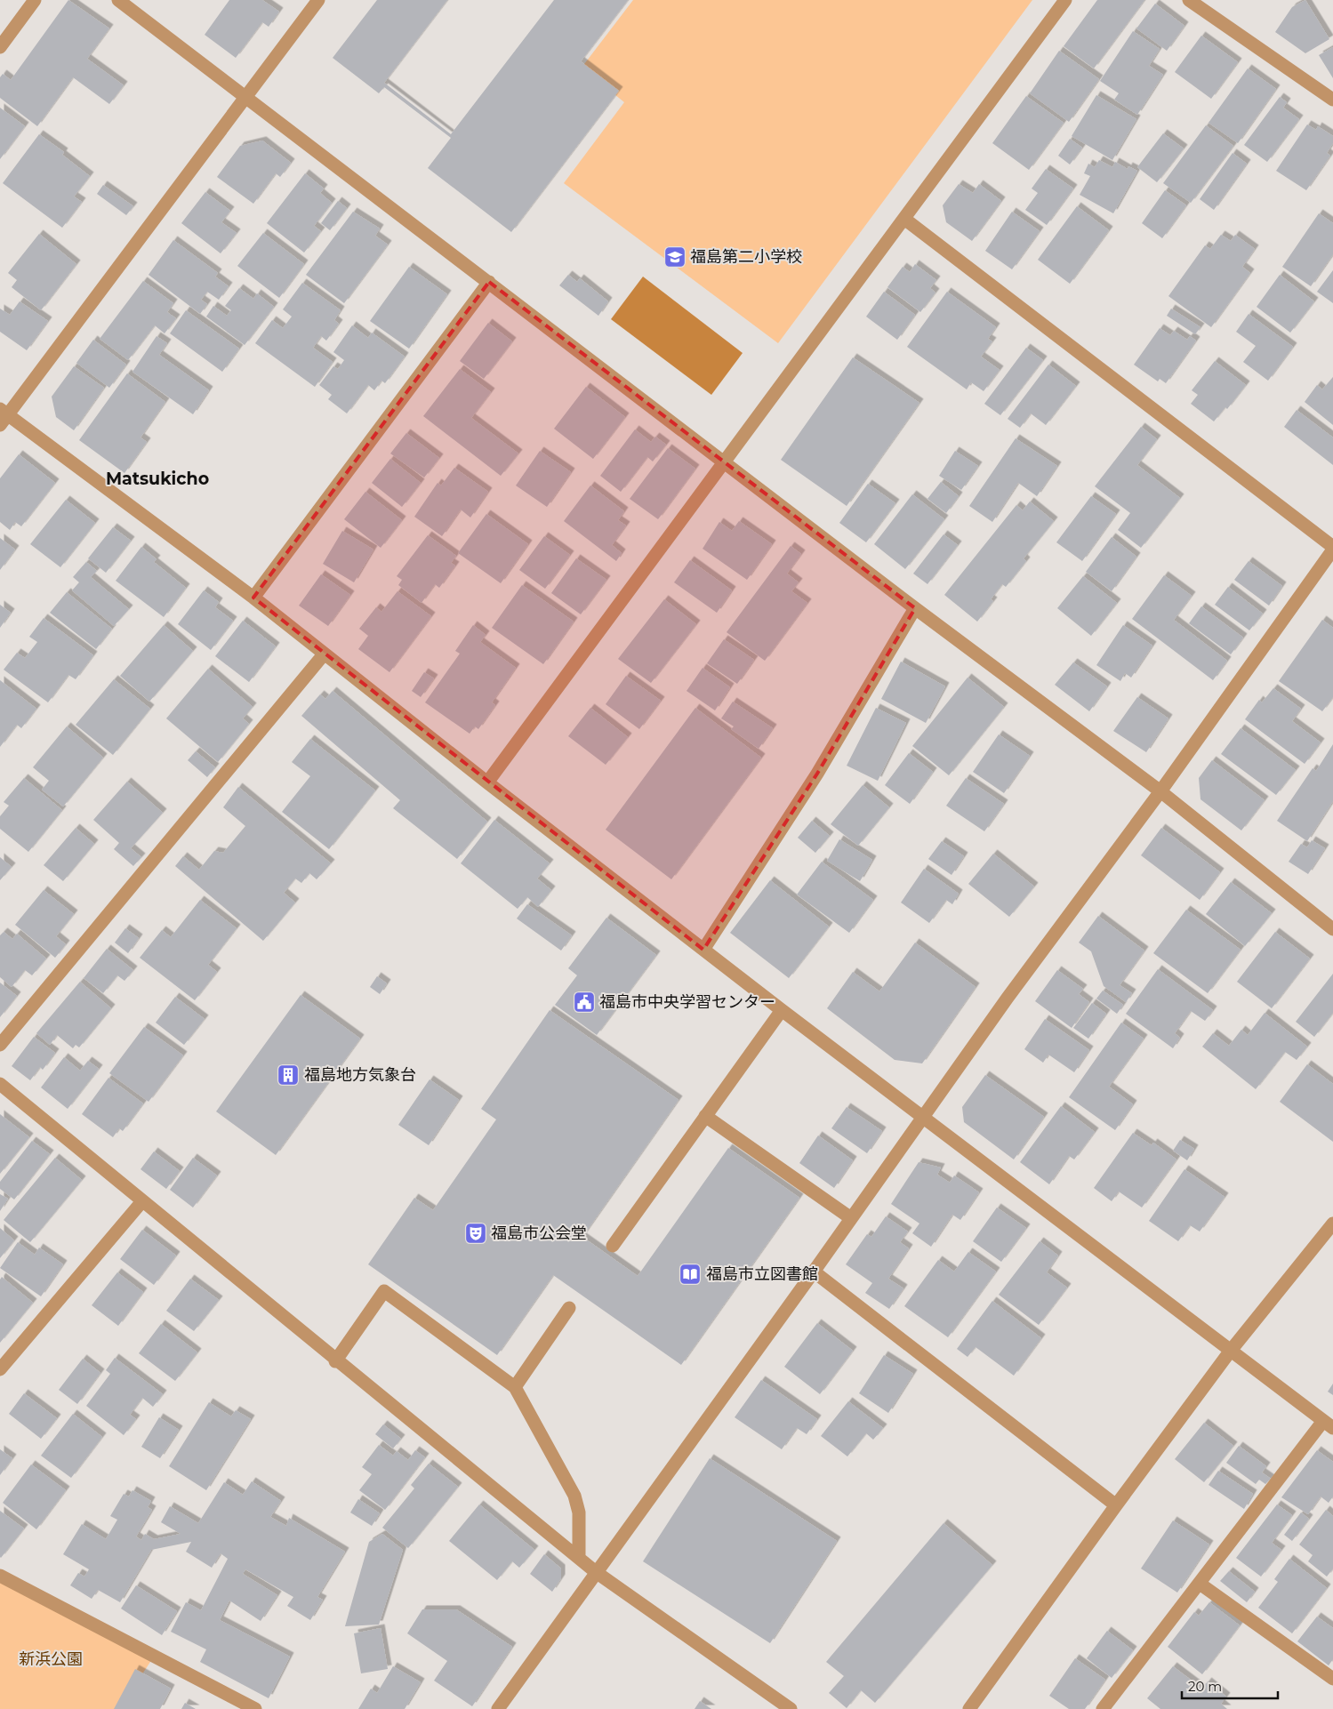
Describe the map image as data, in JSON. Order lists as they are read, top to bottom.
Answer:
{
  "districts": ["Matsukicho"],
  "parks": ["新浜公園"],
  "places": {
    "school or university": ["福島第二小学校"],
    "public building": ["福島市中央学習センター"],
    "building": ["福島地方気象台"],
    "theatre": ["福島市公会堂"],
    "library": ["福島市立図書館"]
  },
  "scale_bar": "20 m"
}
